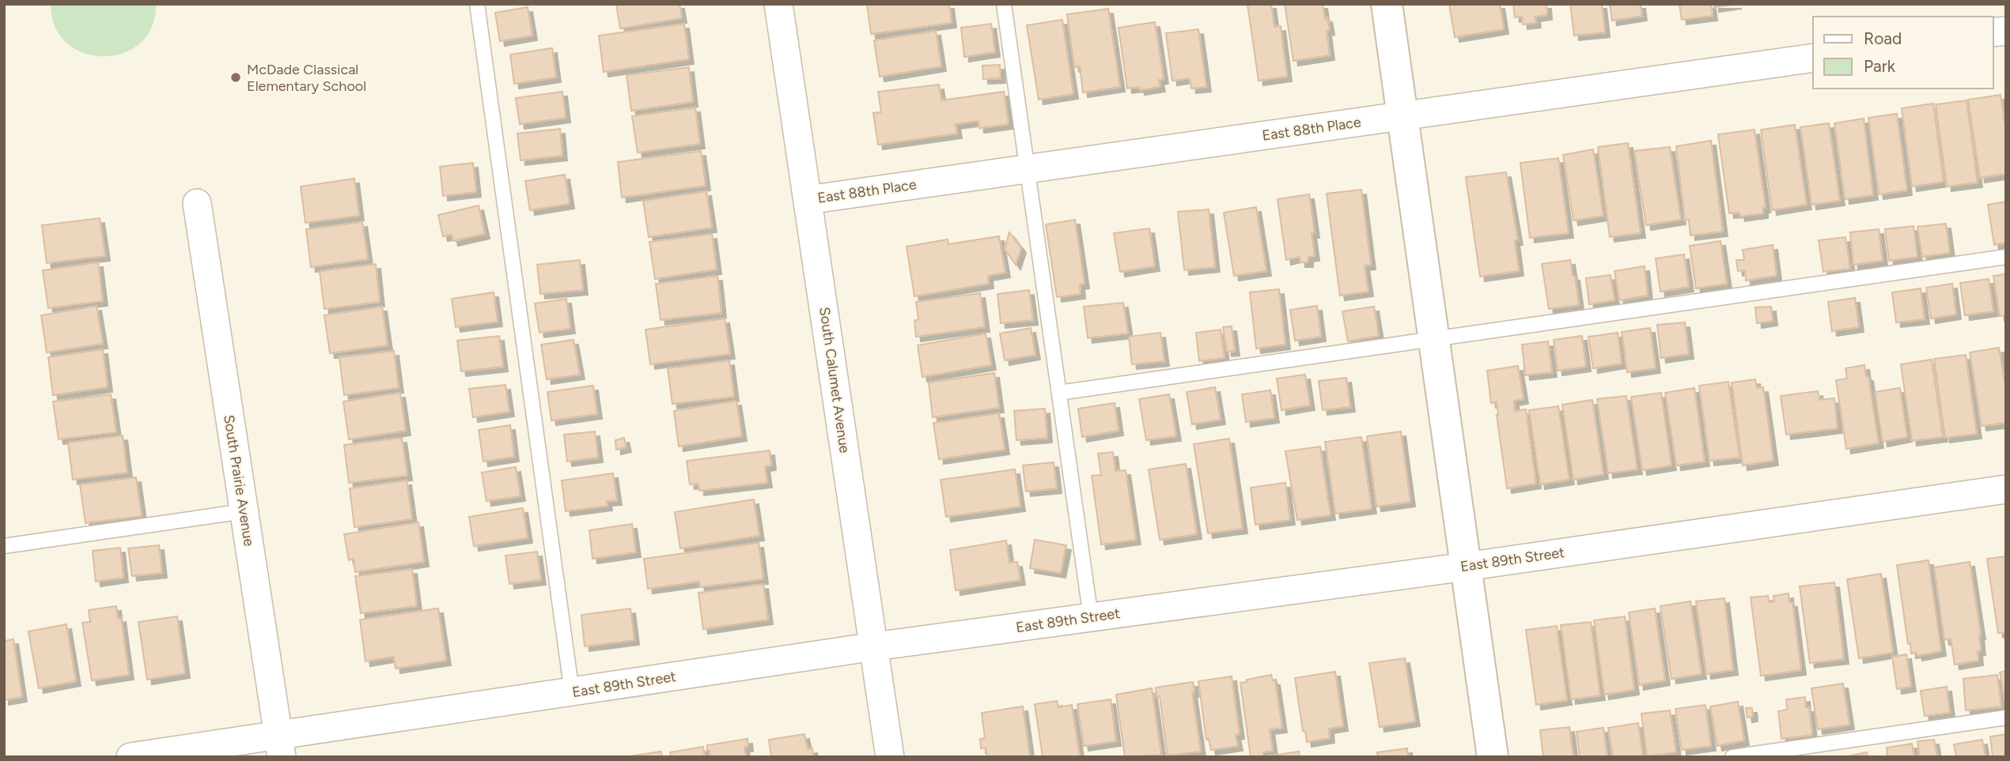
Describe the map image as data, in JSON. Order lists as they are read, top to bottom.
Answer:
{
  "streets": {
    "street": [
      "East 88th Place",
      "South Calumet Avenue",
      "South Prairie Avenue",
      "East 89th Street"
    ]
  },
  "crossings": [
    ["East 88th Place", "South Calumet Avenue"],
    ["South Calumet Avenue", "East 89th Street"],
    ["South Prairie Avenue", "East 89th Street"]
  ],
  "places": ["McDade Classical Elementary School"],
  "legend": ["Road", "Park"]
}
